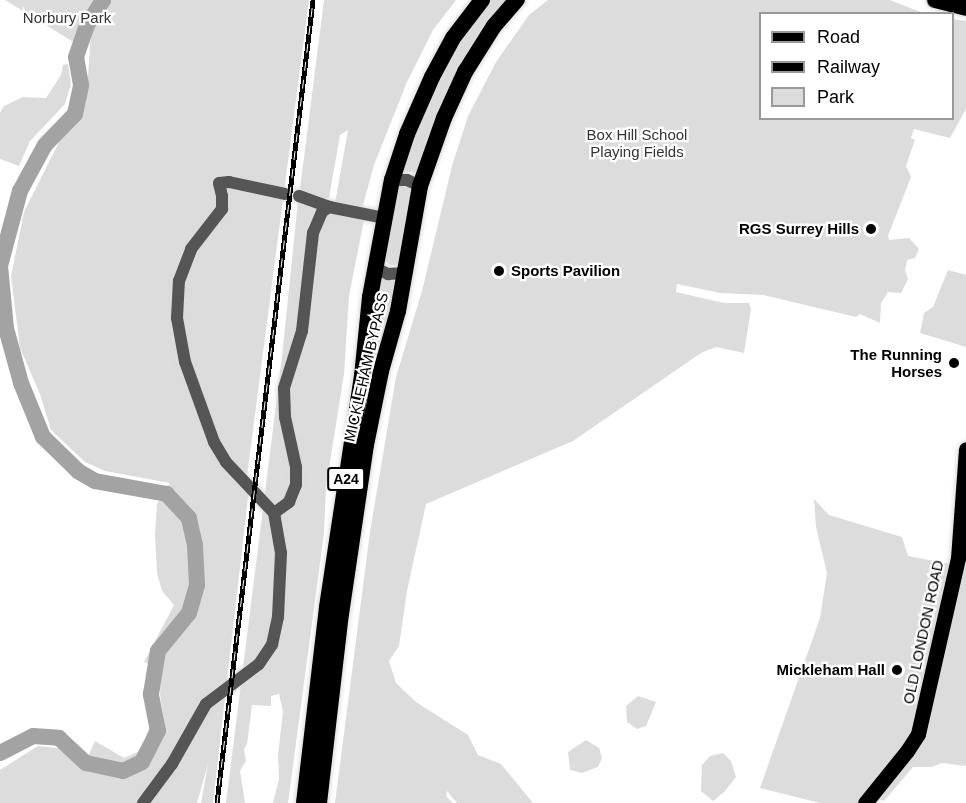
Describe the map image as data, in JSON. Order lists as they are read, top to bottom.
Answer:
{
  "streets": {
    "highway": ["MICKLEHAM BYPASS", "A24"],
    "main road": ["OLD LONDON ROAD"]
  },
  "parks": ["Norbury Park", "Box Hill School Playing Fields"],
  "places": [
    "RGS Surrey Hills",
    "Sports Pavilion",
    "The Running Horses",
    "Mickleham Hall"
  ],
  "legend": ["Road", "Railway", "Park"]
}
